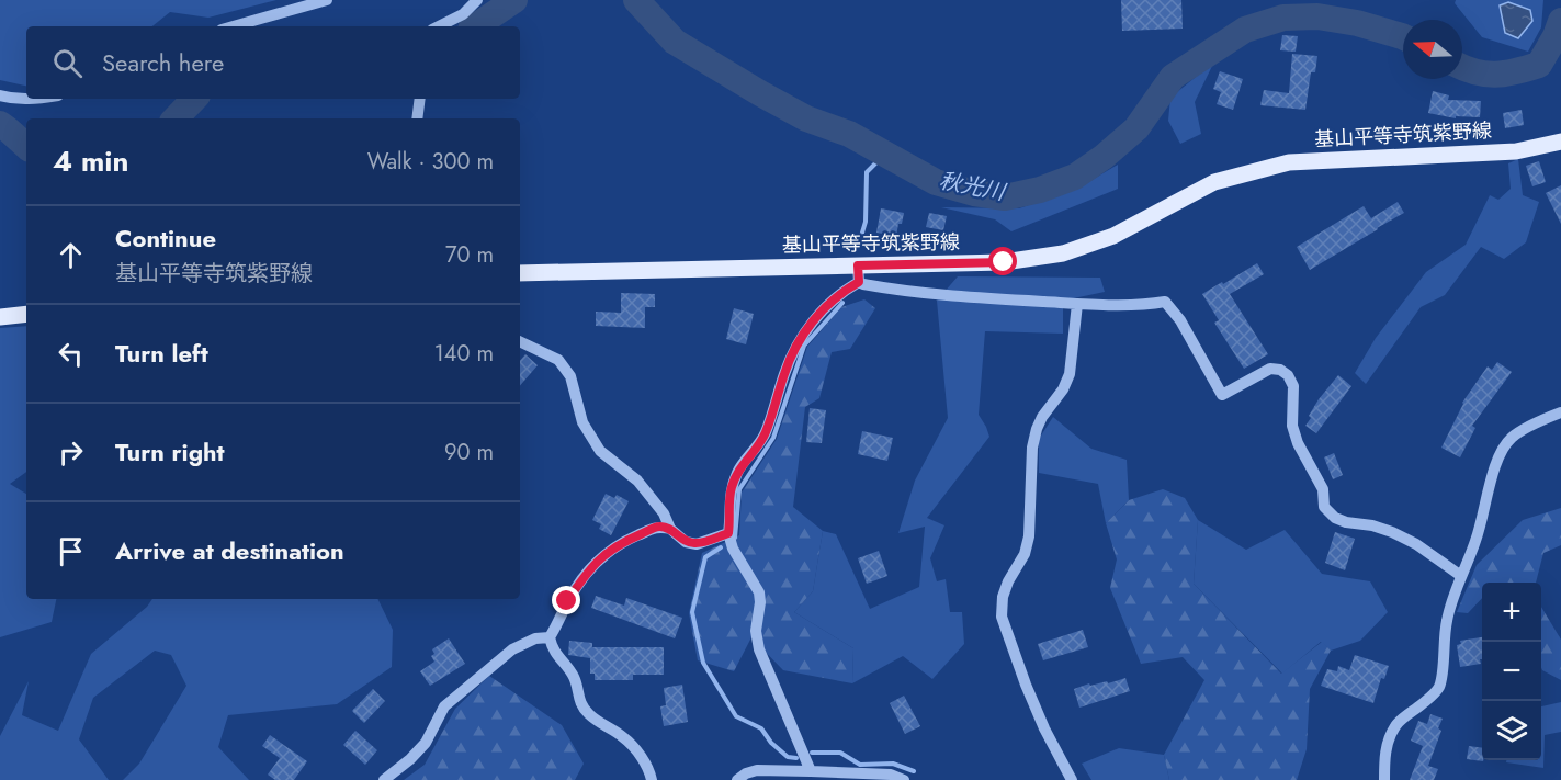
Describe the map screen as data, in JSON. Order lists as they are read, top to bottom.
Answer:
{
  "streets": {
    "main road": ["基山平等寺筑紫野線"]
  },
  "water": ["秋光川"],
  "north": "left",
  "page": {
    "search": "Search here",
    "heading": ["4 min", "Walk · 300 m"],
    "list": [
      ["Continue", "基山平等寺筑紫野線", "70 m"],
      ["Turn left", "140 m"],
      ["Turn right", "90 m"],
      "Arrive at destination"
    ],
    "map_buttons": ["+", "−"]
  }
}
